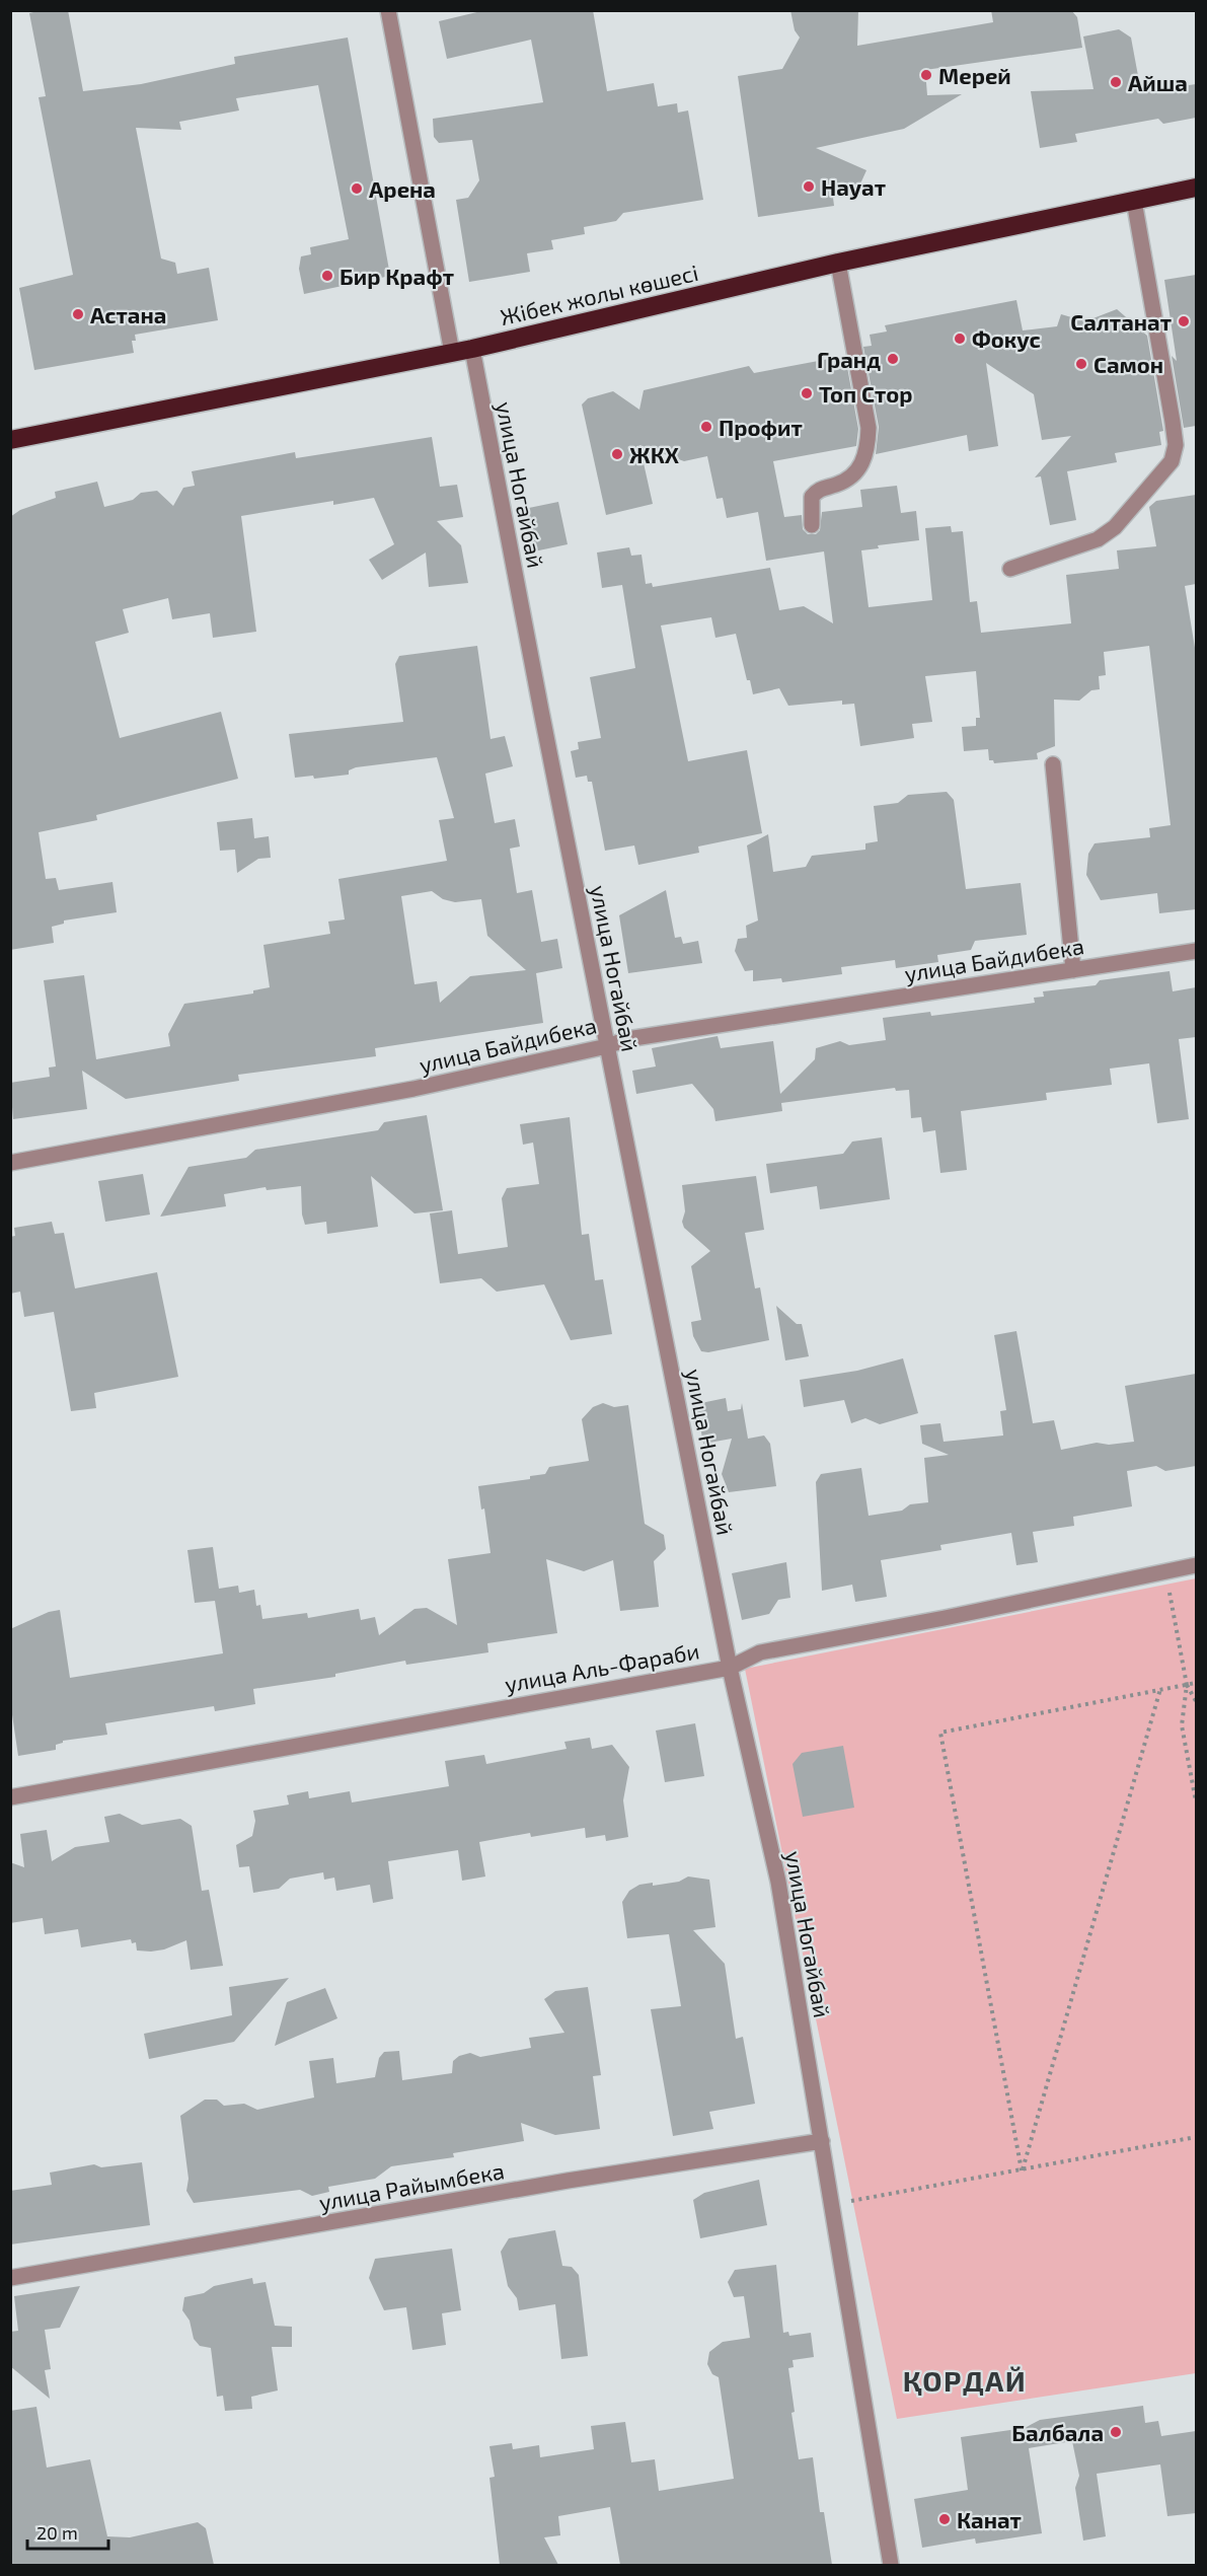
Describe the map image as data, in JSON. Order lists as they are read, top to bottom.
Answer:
{
  "streets": {
    "highway": ["Жібек жолы көшесі"],
    "street": [
      "улица Ногайбай",
      "улица Байдибека",
      "улица Аль-Фараби",
      "улица Райымбека"
    ]
  },
  "crossings": [
    ["Жібек жолы көшесі", "улица Ногайбай"],
    ["улица Ногайбай", "улица Байдибека"],
    ["улица Ногайбай", "улица Аль-Фараби"],
    ["улица Ногайбай", "улица Райымбека"]
  ],
  "districts": ["ҚОРДАЙ"],
  "places": [
    "Мерей",
    "Айша",
    "Науат",
    "Арена",
    "Бир Крафт",
    "Астана",
    "Салтанат",
    "Фокус",
    "Гранд",
    "Самон",
    "Топ Стор",
    "Профит",
    "ЖКХ",
    "Балбала",
    "Канат"
  ],
  "scale_bar": "20 m"
}
